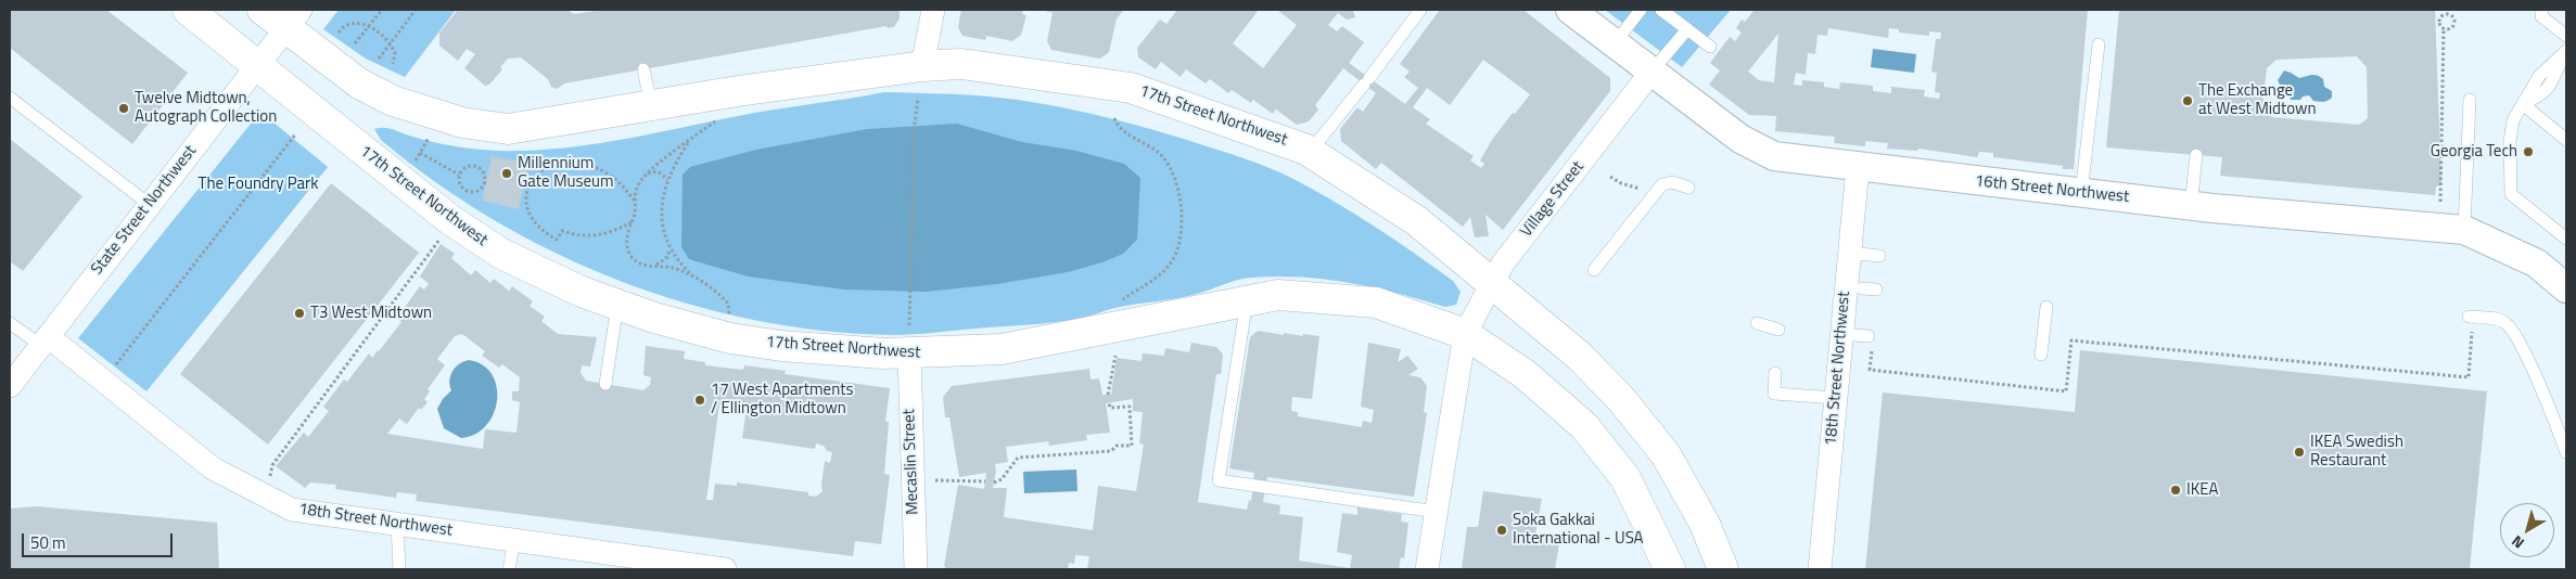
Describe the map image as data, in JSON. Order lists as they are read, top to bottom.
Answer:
{
  "streets": {
    "main road": ["17th Street Northwest"],
    "street": [
      "16th Street Northwest",
      "Village Street",
      "State Street Northwest",
      "18th Street Northwest",
      "Mecaslin Street"
    ]
  },
  "crossings": [
    ["17th Street Northwest", "Village Street"],
    ["17th Street Northwest", "State Street Northwest"],
    ["17th Street Northwest", "Mecaslin Street"],
    ["16th Street Northwest", "Village Street"],
    ["16th Street Northwest", "18th Street Northwest"],
    ["State Street Northwest", "18th Street Northwest"]
  ],
  "parks": ["The Foundry Park"],
  "places": [
    "The Exchange at West Midtown",
    "Twelve Midtown, Autograph Collection",
    "Georgia Tech",
    "Millennium Gate Museum",
    "T3 West Midtown",
    "17 West Apartments / Ellington Midtown",
    "IKEA Swedish Restaurant",
    "IKEA",
    "Soka Gakkai International - USA"
  ],
  "scale_bar": "50 m",
  "north": "bottom left"
}
